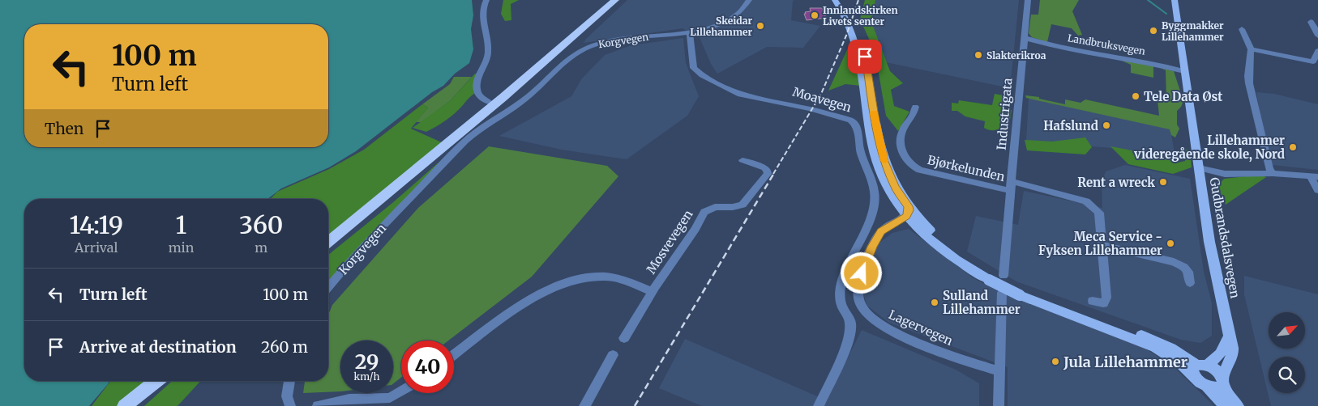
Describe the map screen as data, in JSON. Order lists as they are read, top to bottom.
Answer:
{
  "streets": {
    "main road": ["Gudbrandsdalsvegen"],
    "street": [
      "Korgvegen",
      "Landbruksvegen",
      "Moavegen",
      "Industrigata",
      "Bjørkelunden",
      "Mosvevegen",
      "Lagervegen"
    ]
  },
  "crossings": [
    ["Korgvegen", "Moavegen"],
    ["Landbruksvegen", "Industrigata"],
    ["Landbruksvegen", "Gudbrandsdalsvegen"],
    ["Industrigata", "Bjørkelunden"]
  ],
  "places": [
    "Innlandskirken Livets senter",
    "Skeidar Lillehammer",
    "Byggmakker Lillehammer",
    "Slakterikroa",
    "Tele Data Øst",
    "Hafslund",
    "Lillehammer videregående skole, Nord",
    "Rent a wreck",
    "Meca Service - Fyksen Lillehammer",
    "Sulland Lillehammer",
    "Jula Lillehammer"
  ],
  "north": "top right",
  "page": {
    "turn": ["100 m", "Turn left"],
    "then": "Then",
    "eta": [
      "14:19",
      "Arrival",
      "1",
      "min",
      "360",
      "m"
    ],
    "list": [
      {
        "name": "Turn left",
        "value": "100 m"
      },
      {
        "name": "Arrive at destination",
        "value": "260 m"
      }
    ],
    "speed": "29 km/h",
    "limit": "40"
  }
}
